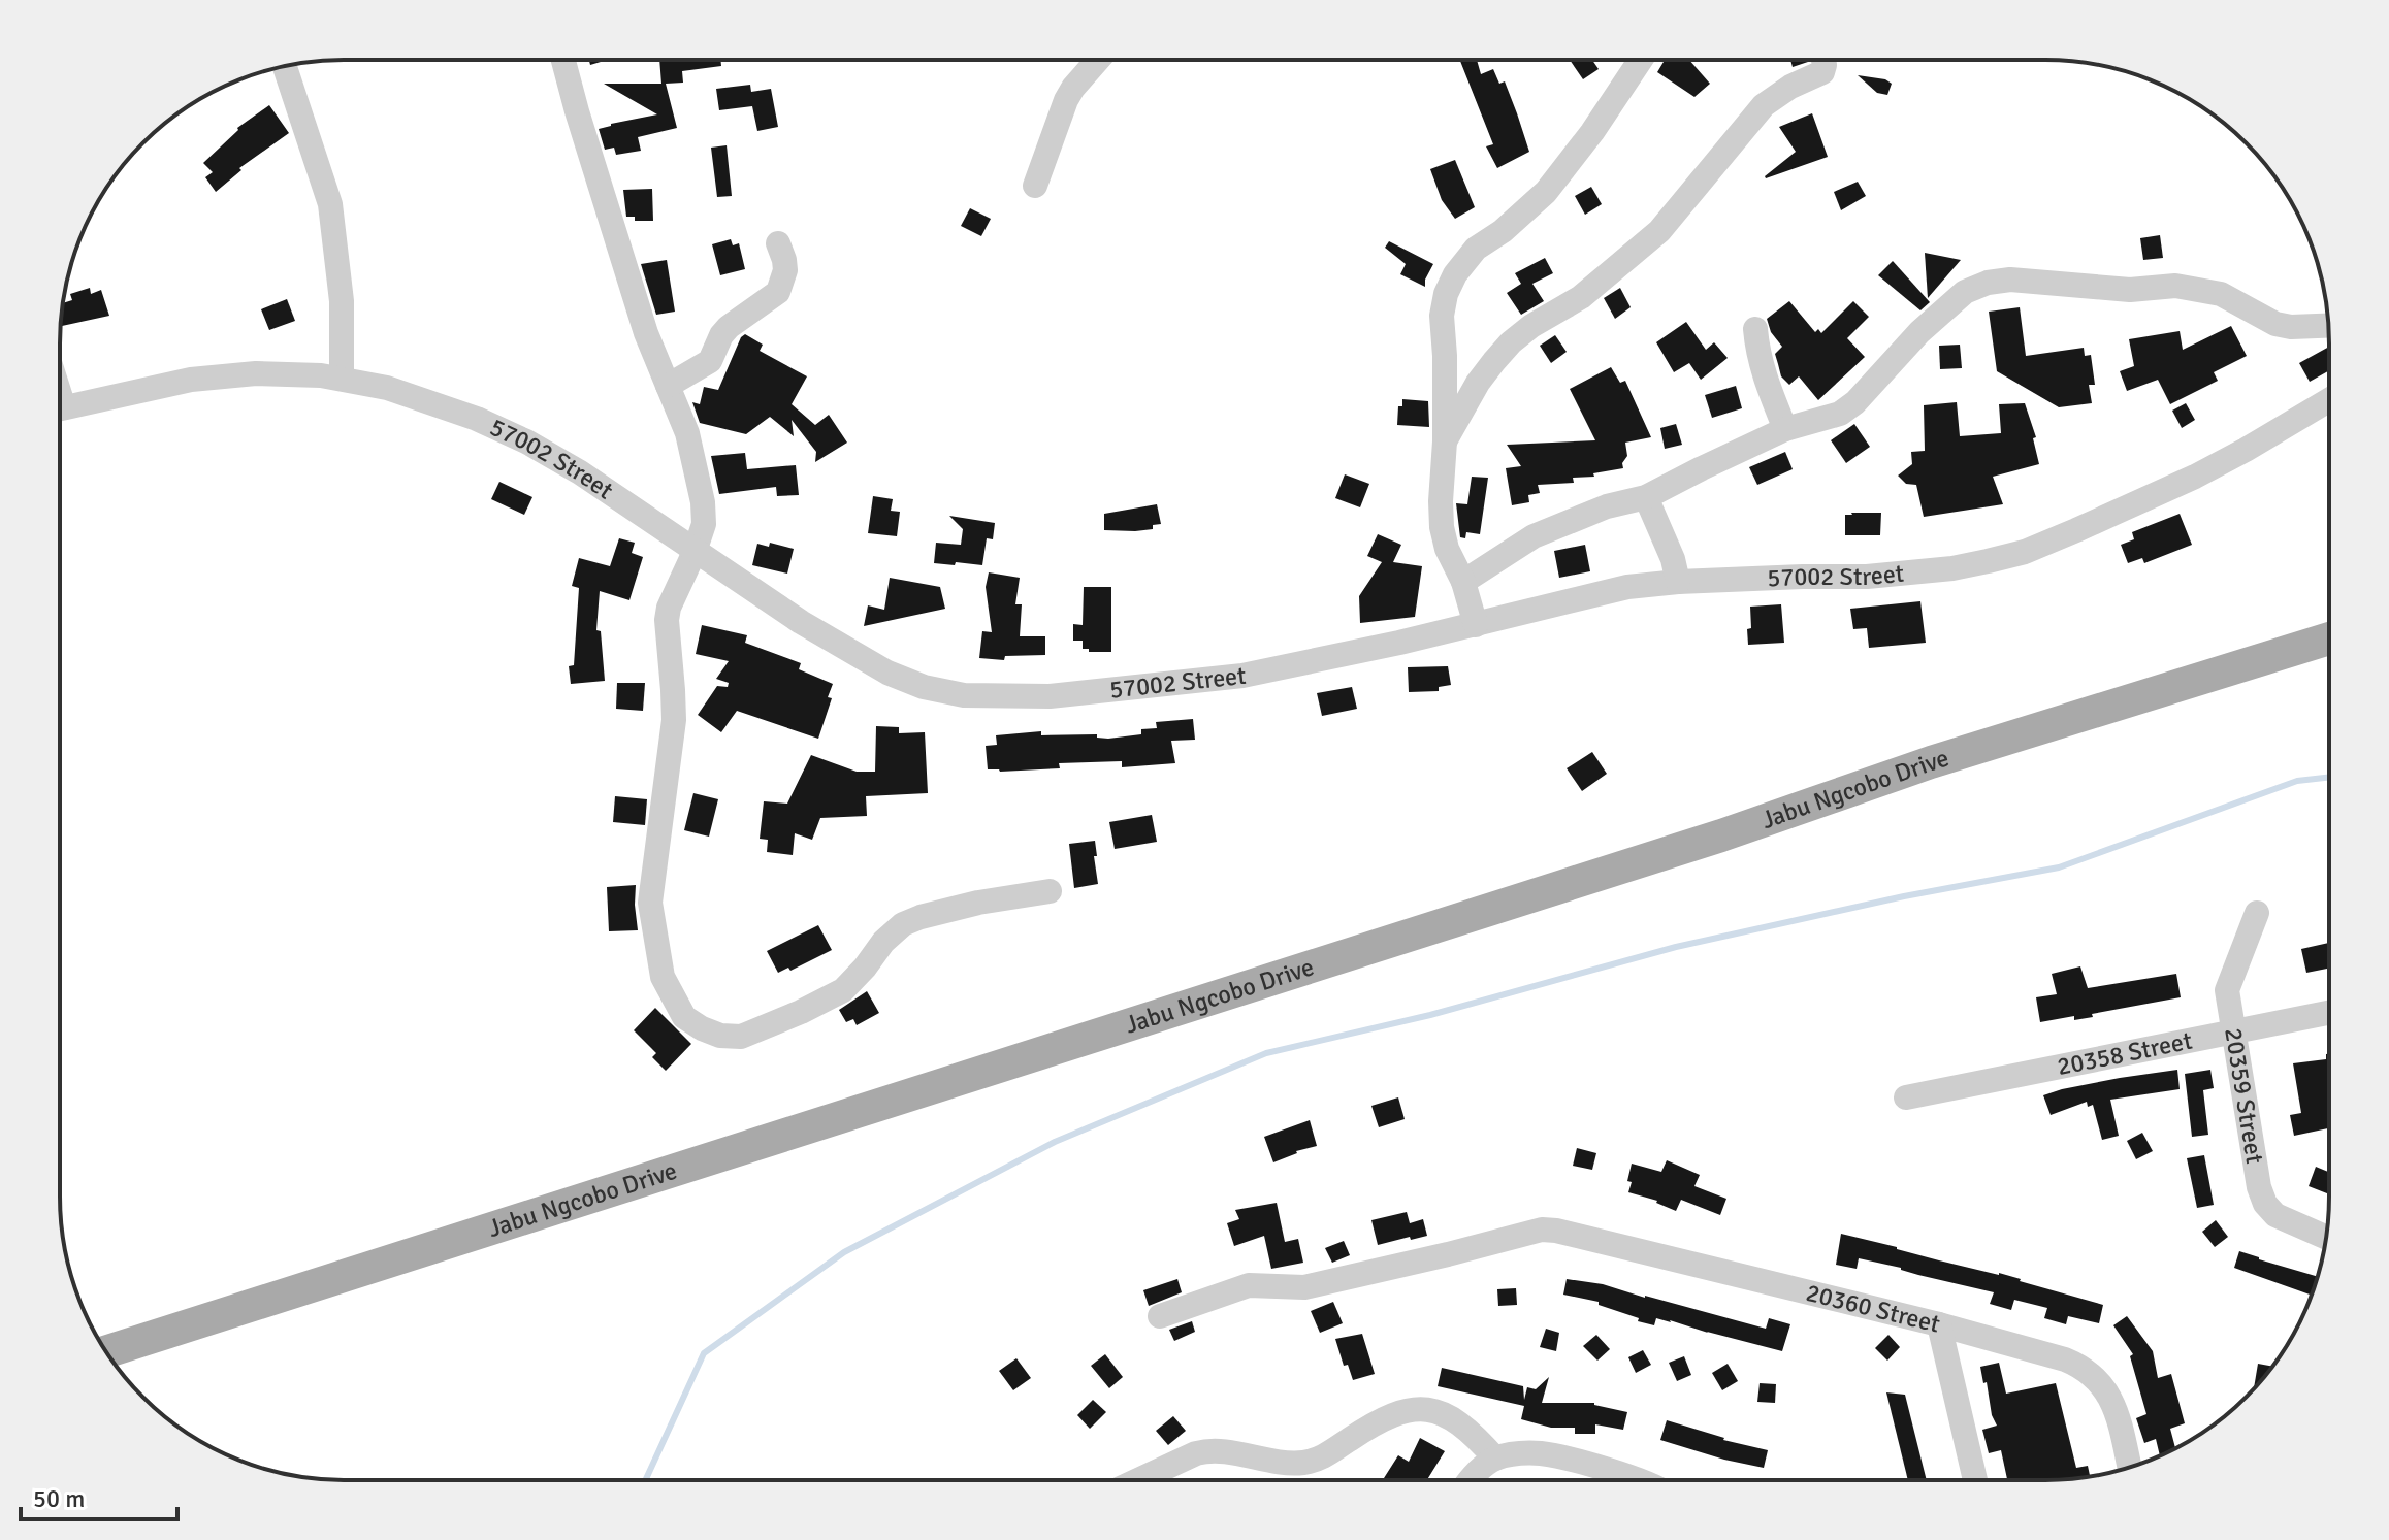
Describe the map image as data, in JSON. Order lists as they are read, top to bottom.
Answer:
{
  "streets": {
    "main road": ["Jabu Ngcobo Drive"],
    "street": [
      "57002 Street",
      "20358 Street",
      "20359 Street",
      "20360 Street"
    ]
  },
  "crossings": [
    ["20358 Street", "20359 Street"]
  ],
  "scale_bar": "50 m"
}
